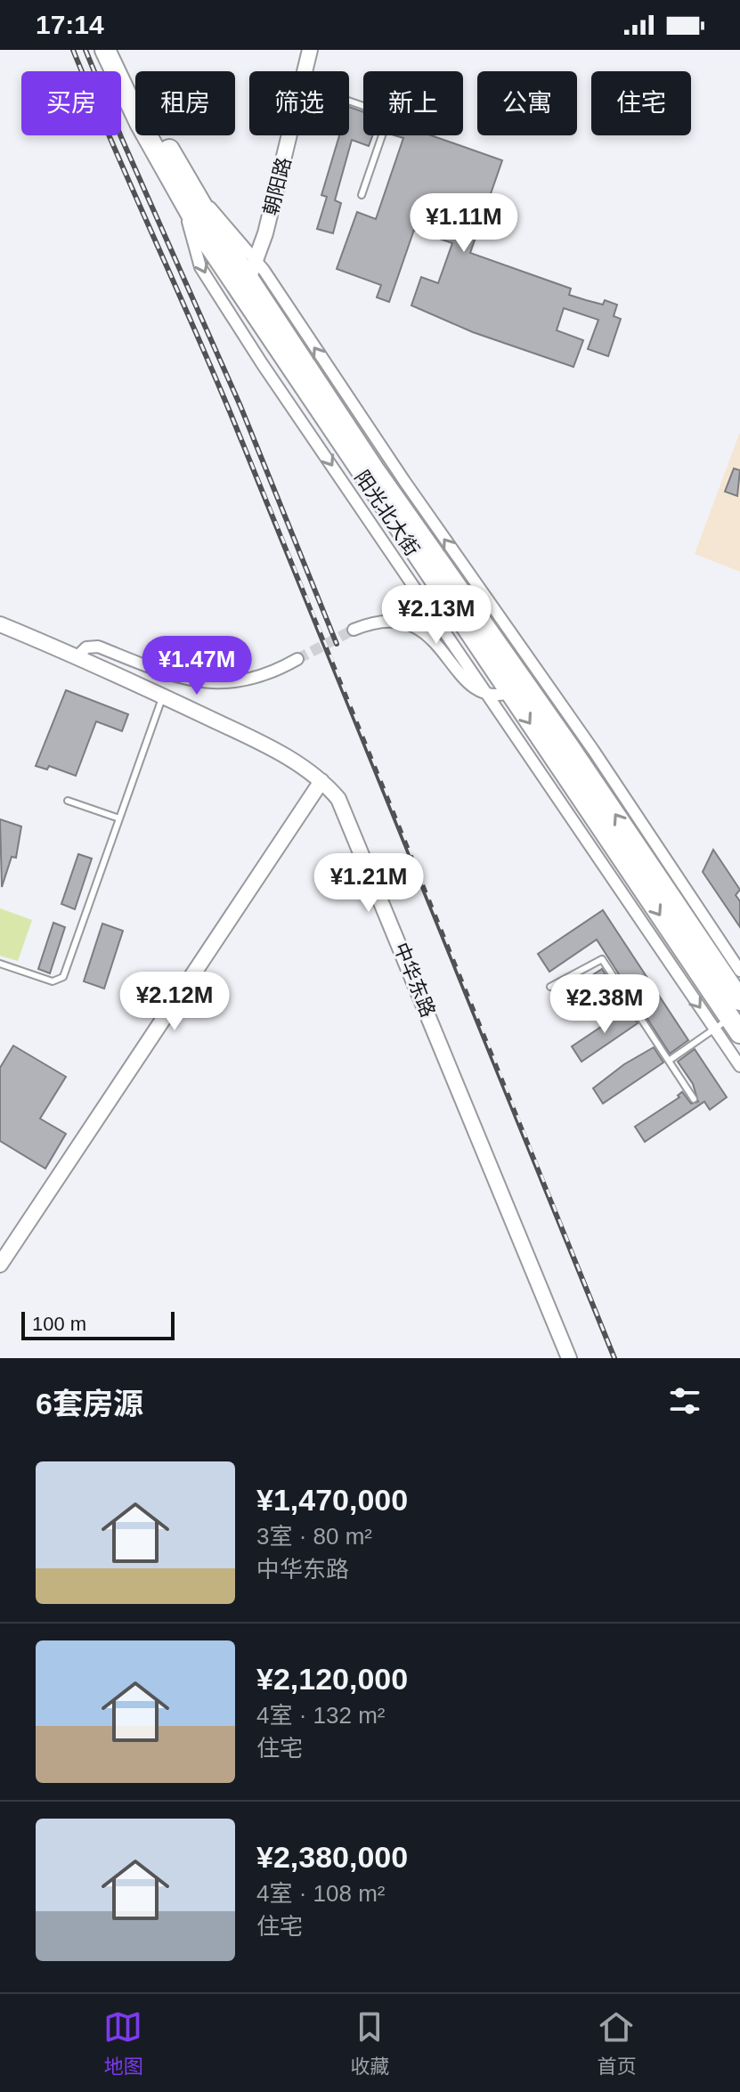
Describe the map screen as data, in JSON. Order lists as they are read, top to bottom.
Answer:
{
  "streets": {
    "highway": ["阳光北大街"],
    "street": ["朝阳路", "中华东路"]
  },
  "crossings": [
    ["朝阳路", "阳光北大街"]
  ],
  "scale_bar": "100 m",
  "page": {
    "status": "17:14",
    "chip": [
      "买房",
      "租房",
      "筛选",
      "新上",
      "公寓",
      "住宅"
    ],
    "price": [
      "¥1.11M",
      "¥2.13M",
      "¥1.47M",
      "¥1.21M",
      "¥2.12M",
      "¥2.38M"
    ],
    "scale": "100 m",
    "heading": "6套房源",
    "list": [
      {
        "name": "¥1,470,000",
        "note": "3室 · 80 m² · 中华东路"
      },
      {
        "name": "¥2,120,000",
        "note": "4室 · 132 m² · 住宅"
      },
      {
        "name": "¥2,380,000",
        "note": "4室 · 108 m² · 住宅"
      }
    ],
    "tabs": ["地图", "收藏", "首页"]
  }
}
